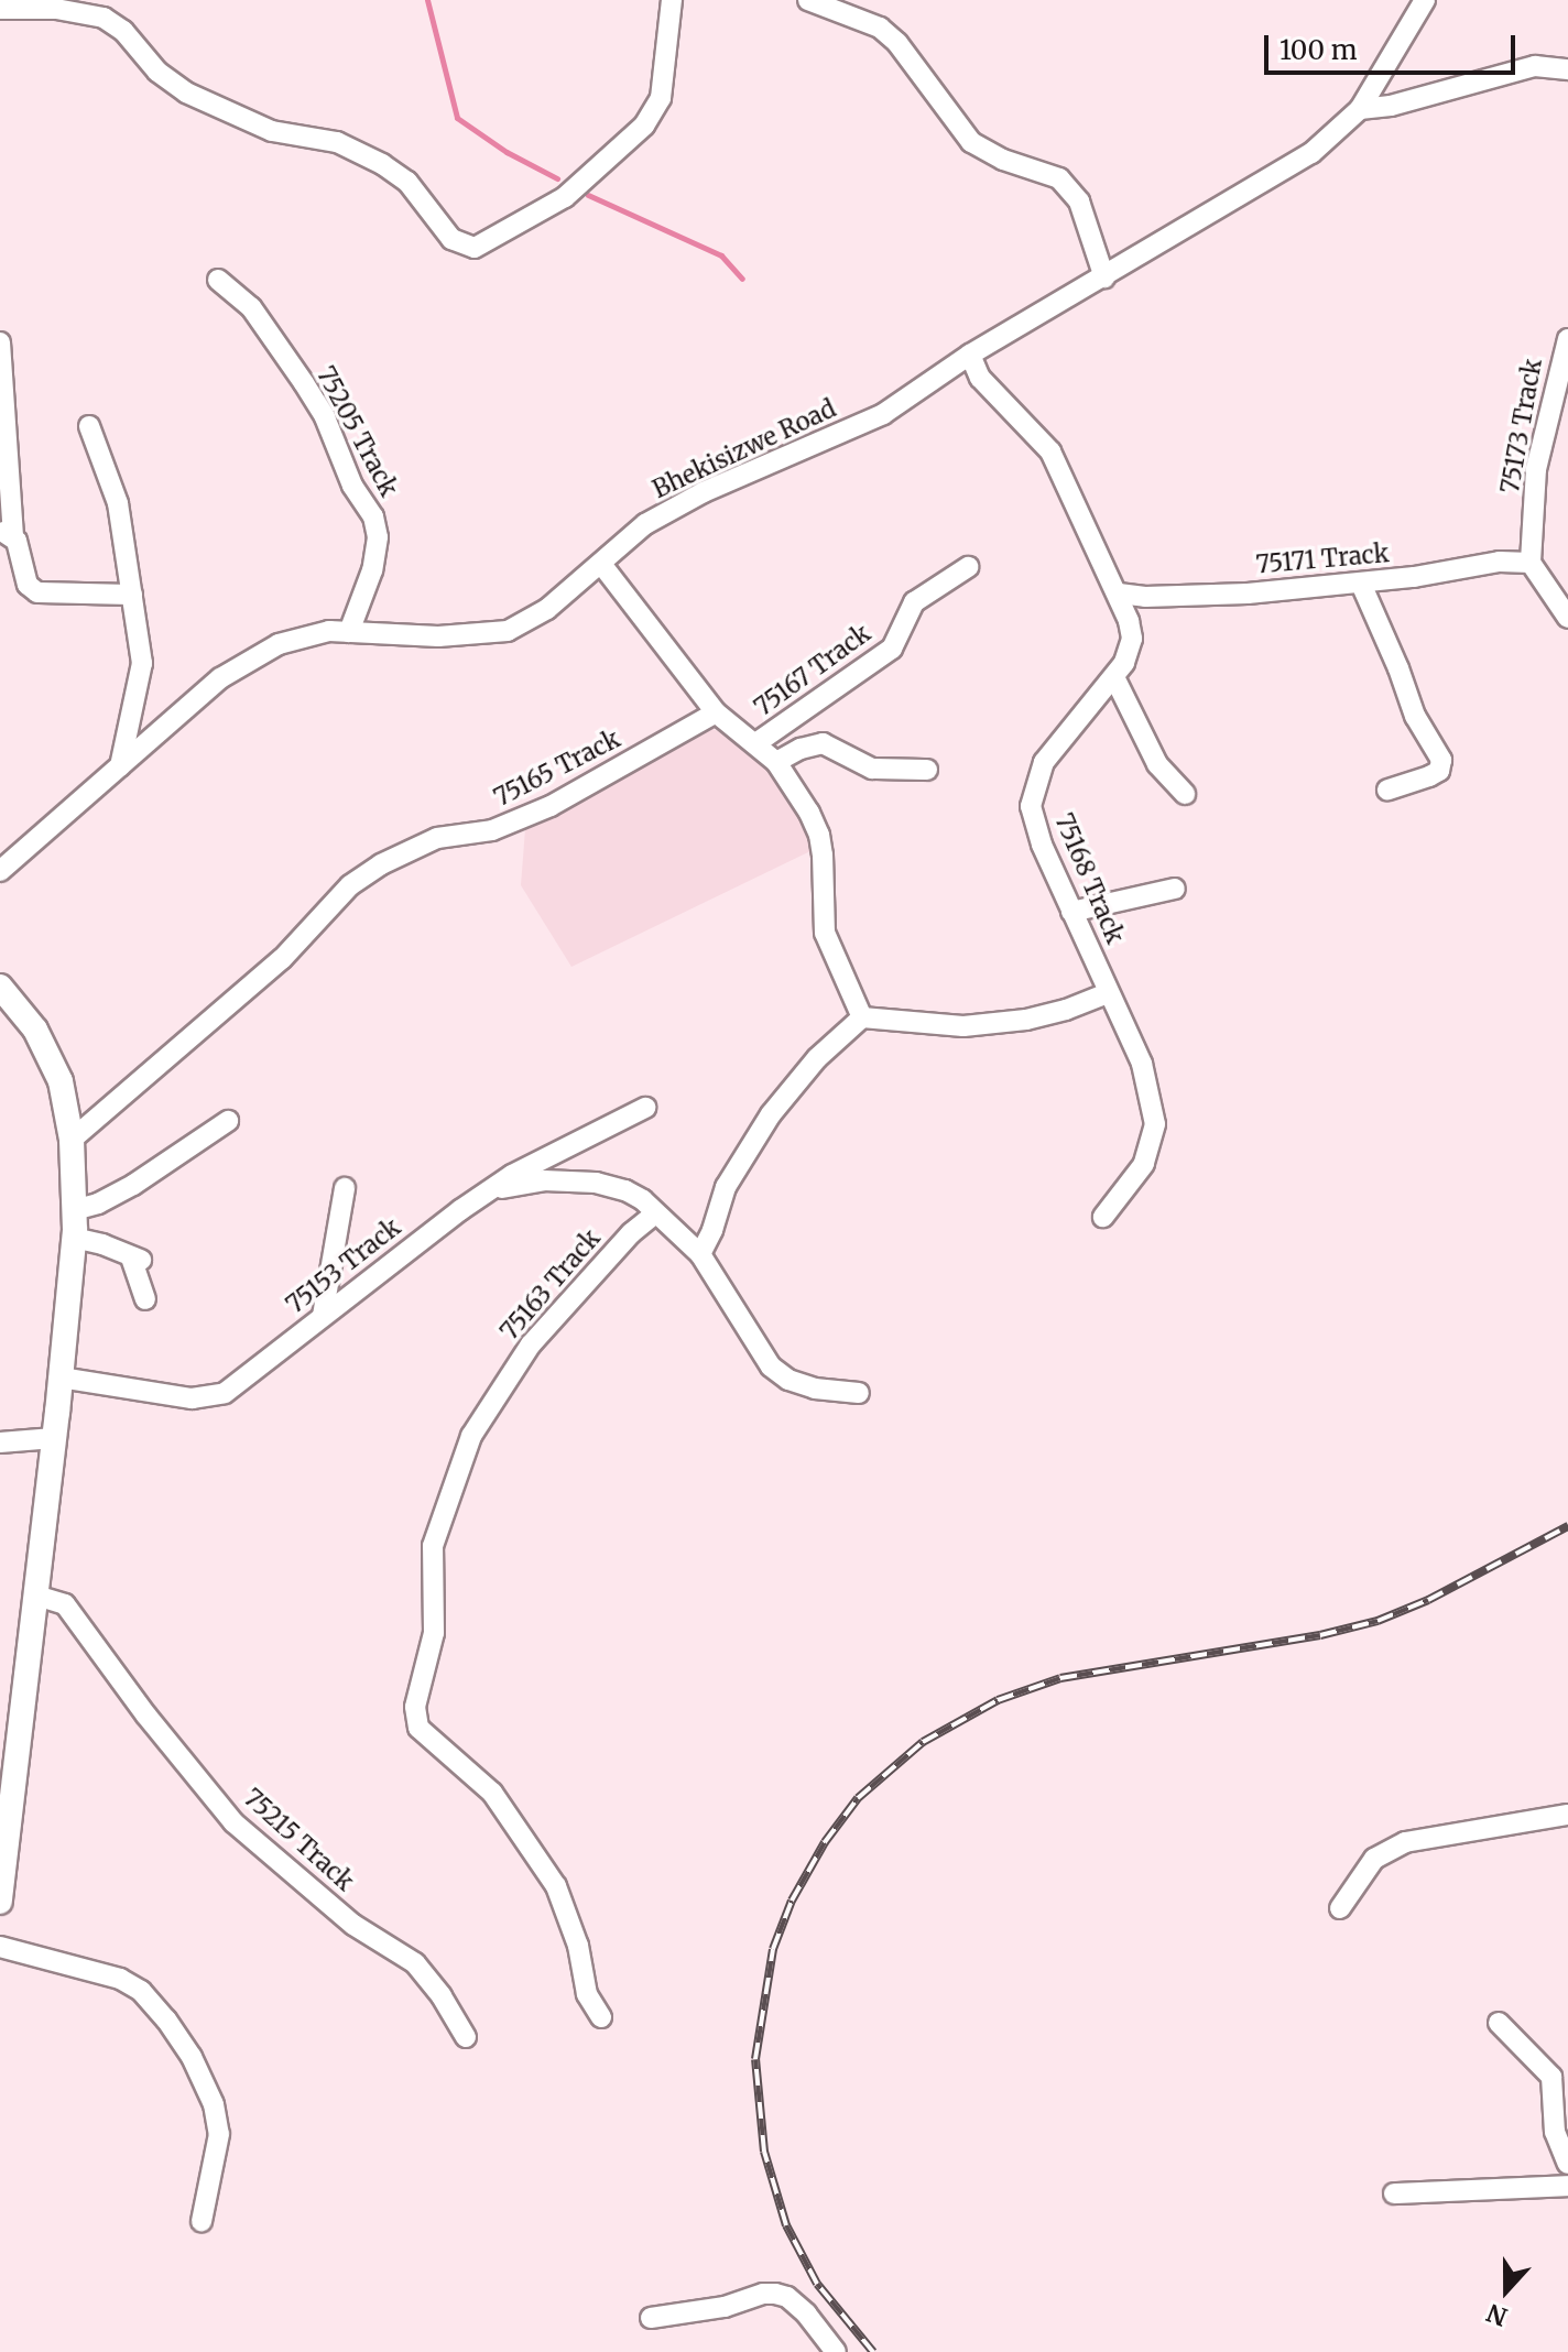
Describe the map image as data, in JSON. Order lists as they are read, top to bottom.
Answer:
{
  "streets": {
    "street": [
      "75173 Track",
      "75205 Track",
      "Bhekisizwe Road",
      "75171 Track",
      "75167 Track",
      "75165 Track",
      "75168 Track",
      "75153 Track",
      "75163 Track",
      "75215 Track"
    ]
  },
  "crossings": [
    ["75173 Track", "75171 Track"],
    ["75205 Track", "Bhekisizwe Road"],
    ["Bhekisizwe Road", "75168 Track"],
    ["75171 Track", "75168 Track"]
  ],
  "scale_bar": "100 m",
  "north": "bottom"
}
